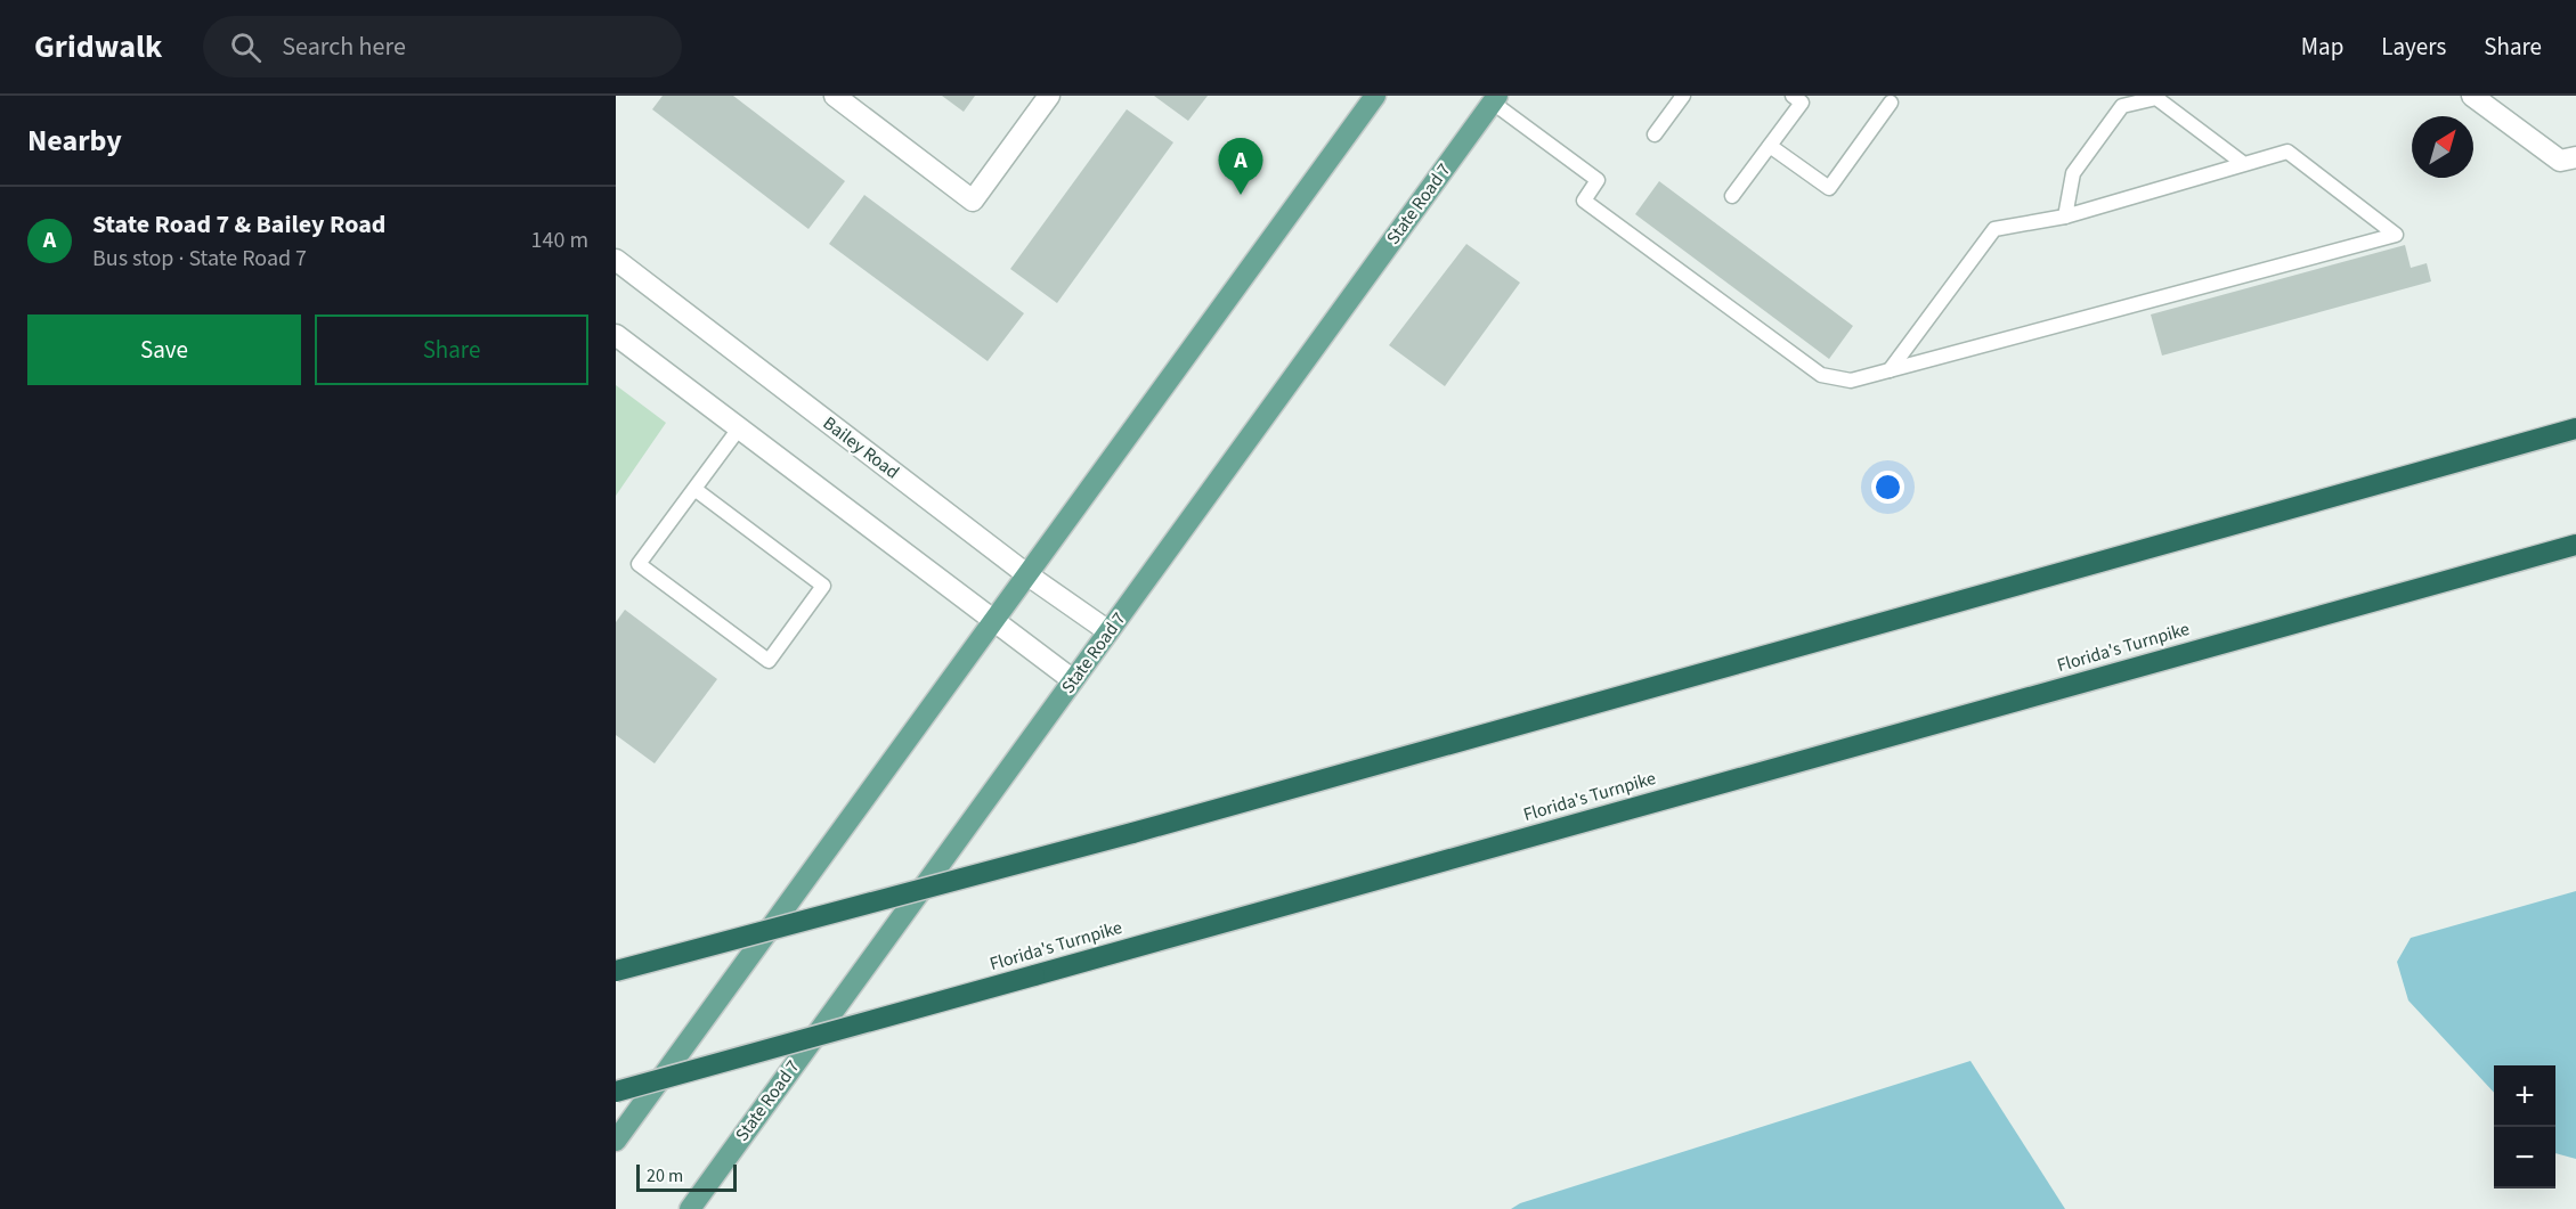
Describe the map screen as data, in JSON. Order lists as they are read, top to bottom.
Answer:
{
  "streets": {
    "highway": ["Florida's Turnpike"],
    "main road": ["State Road 7"],
    "street": ["Bailey Road"]
  },
  "crossings": [
    ["State Road 7", "Bailey Road"]
  ],
  "scale_bar": "20 m",
  "north": "top right",
  "page": {
    "header": "Gridwalk",
    "search": "Search here",
    "nav": ["Map", "Layers", "Share"],
    "heading": "Nearby",
    "pins": "A",
    "list": [
      {
        "mark": "A",
        "name": "State Road 7 & Bailey Road",
        "note": "Bus stop · State Road 7",
        "value": "140 m"
      }
    ],
    "buttons": ["Save", "Share"],
    "map_buttons": ["+", "−"],
    "scale": "20 m"
  }
}
